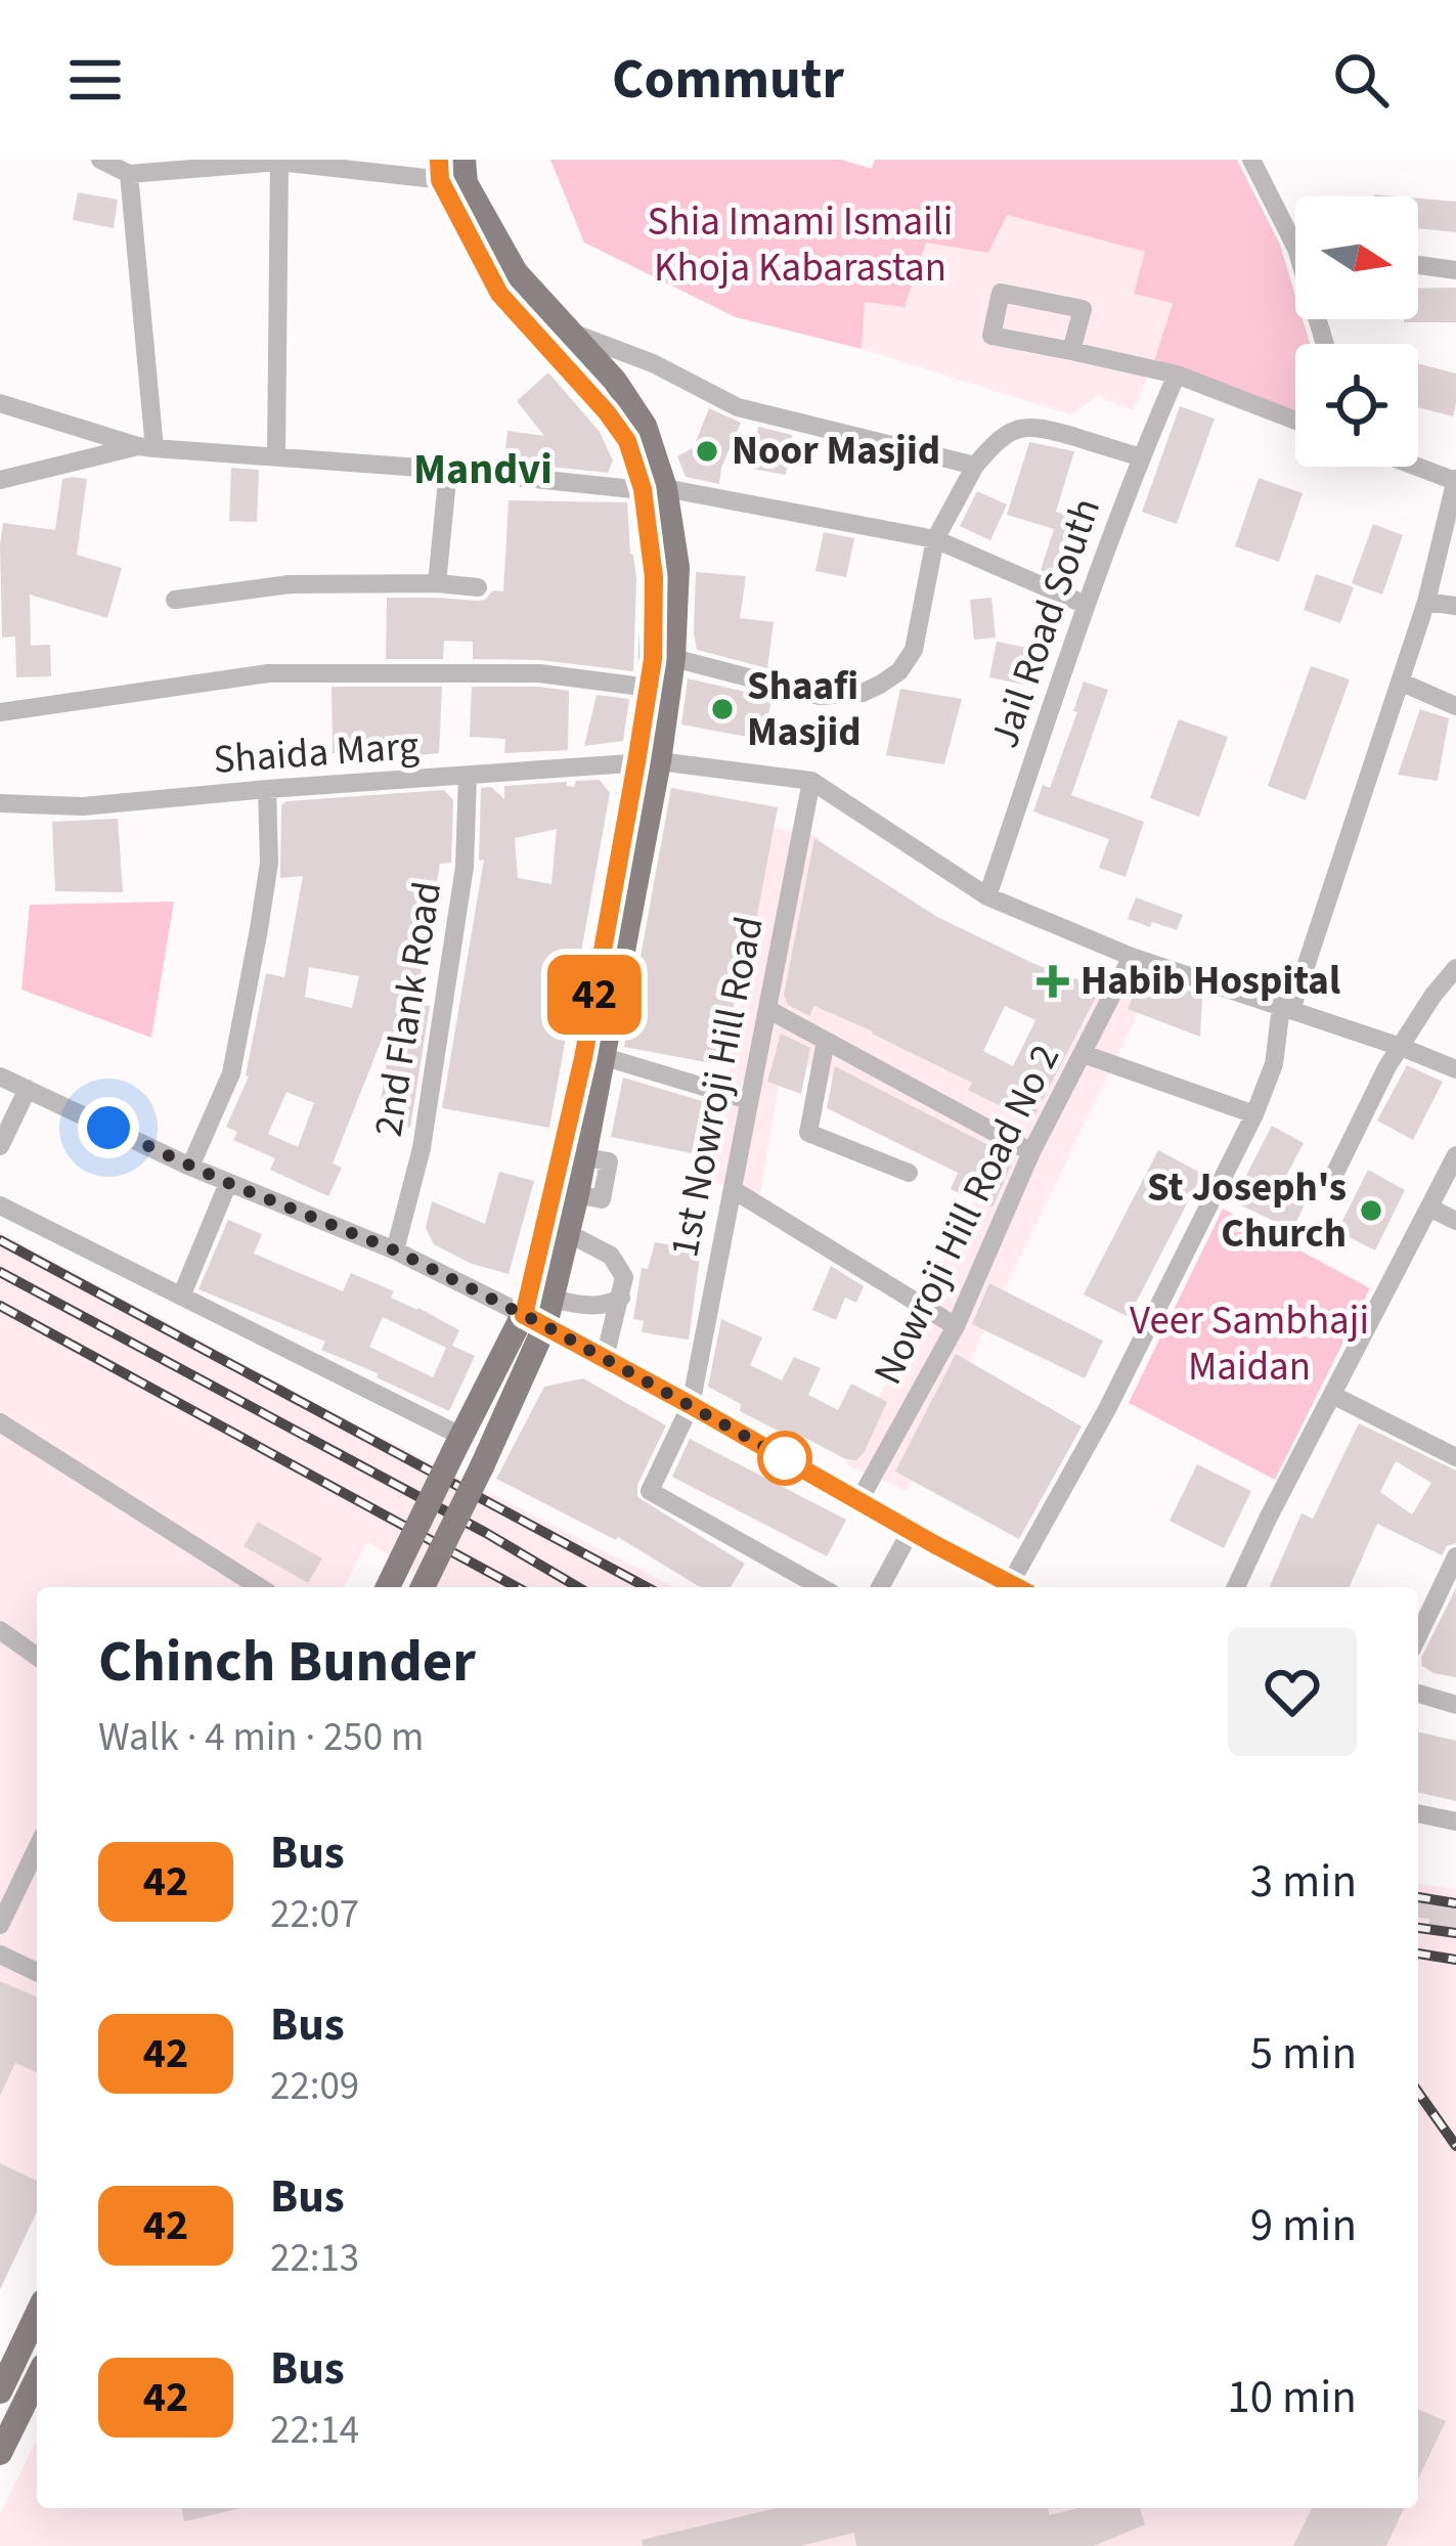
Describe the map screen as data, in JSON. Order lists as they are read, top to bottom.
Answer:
{
  "streets": {
    "street": [
      "Jail Road South",
      "Shaida Marg",
      "2nd Flank Road",
      "1st Nowroji Hill Road",
      "Nowroji Hill Road No 2"
    ]
  },
  "crossings": [
    ["Shaida Marg", "2nd Flank Road"],
    ["Shaida Marg", "1st Nowroji Hill Road"]
  ],
  "districts": ["Mandvi"],
  "parks": ["Shia Imami Ismaili Khoja Kabarastan", "Veer Sambhaji Maidan"],
  "places": {
    "other": ["Noor Masjid", "Shaafi Masjid", "St Joseph's Church"],
    "health": ["Habib Hospital"]
  },
  "lines": ["bus line 42"],
  "north": "right",
  "page": {
    "header": "Commutr",
    "on_map": "42",
    "heading": ["Chinch Bunder", "Walk · 4 min · 250 m"],
    "list": [
      {
        "mark": "42",
        "name": "Bus",
        "note": "22:07",
        "value": "3 min"
      },
      {
        "mark": "42",
        "name": "Bus",
        "note": "22:09",
        "value": "5 min"
      },
      {
        "mark": "42",
        "name": "Bus",
        "note": "22:13",
        "value": "9 min"
      },
      {
        "mark": "42",
        "name": "Bus",
        "note": "22:14",
        "value": "10 min"
      }
    ]
  }
}
